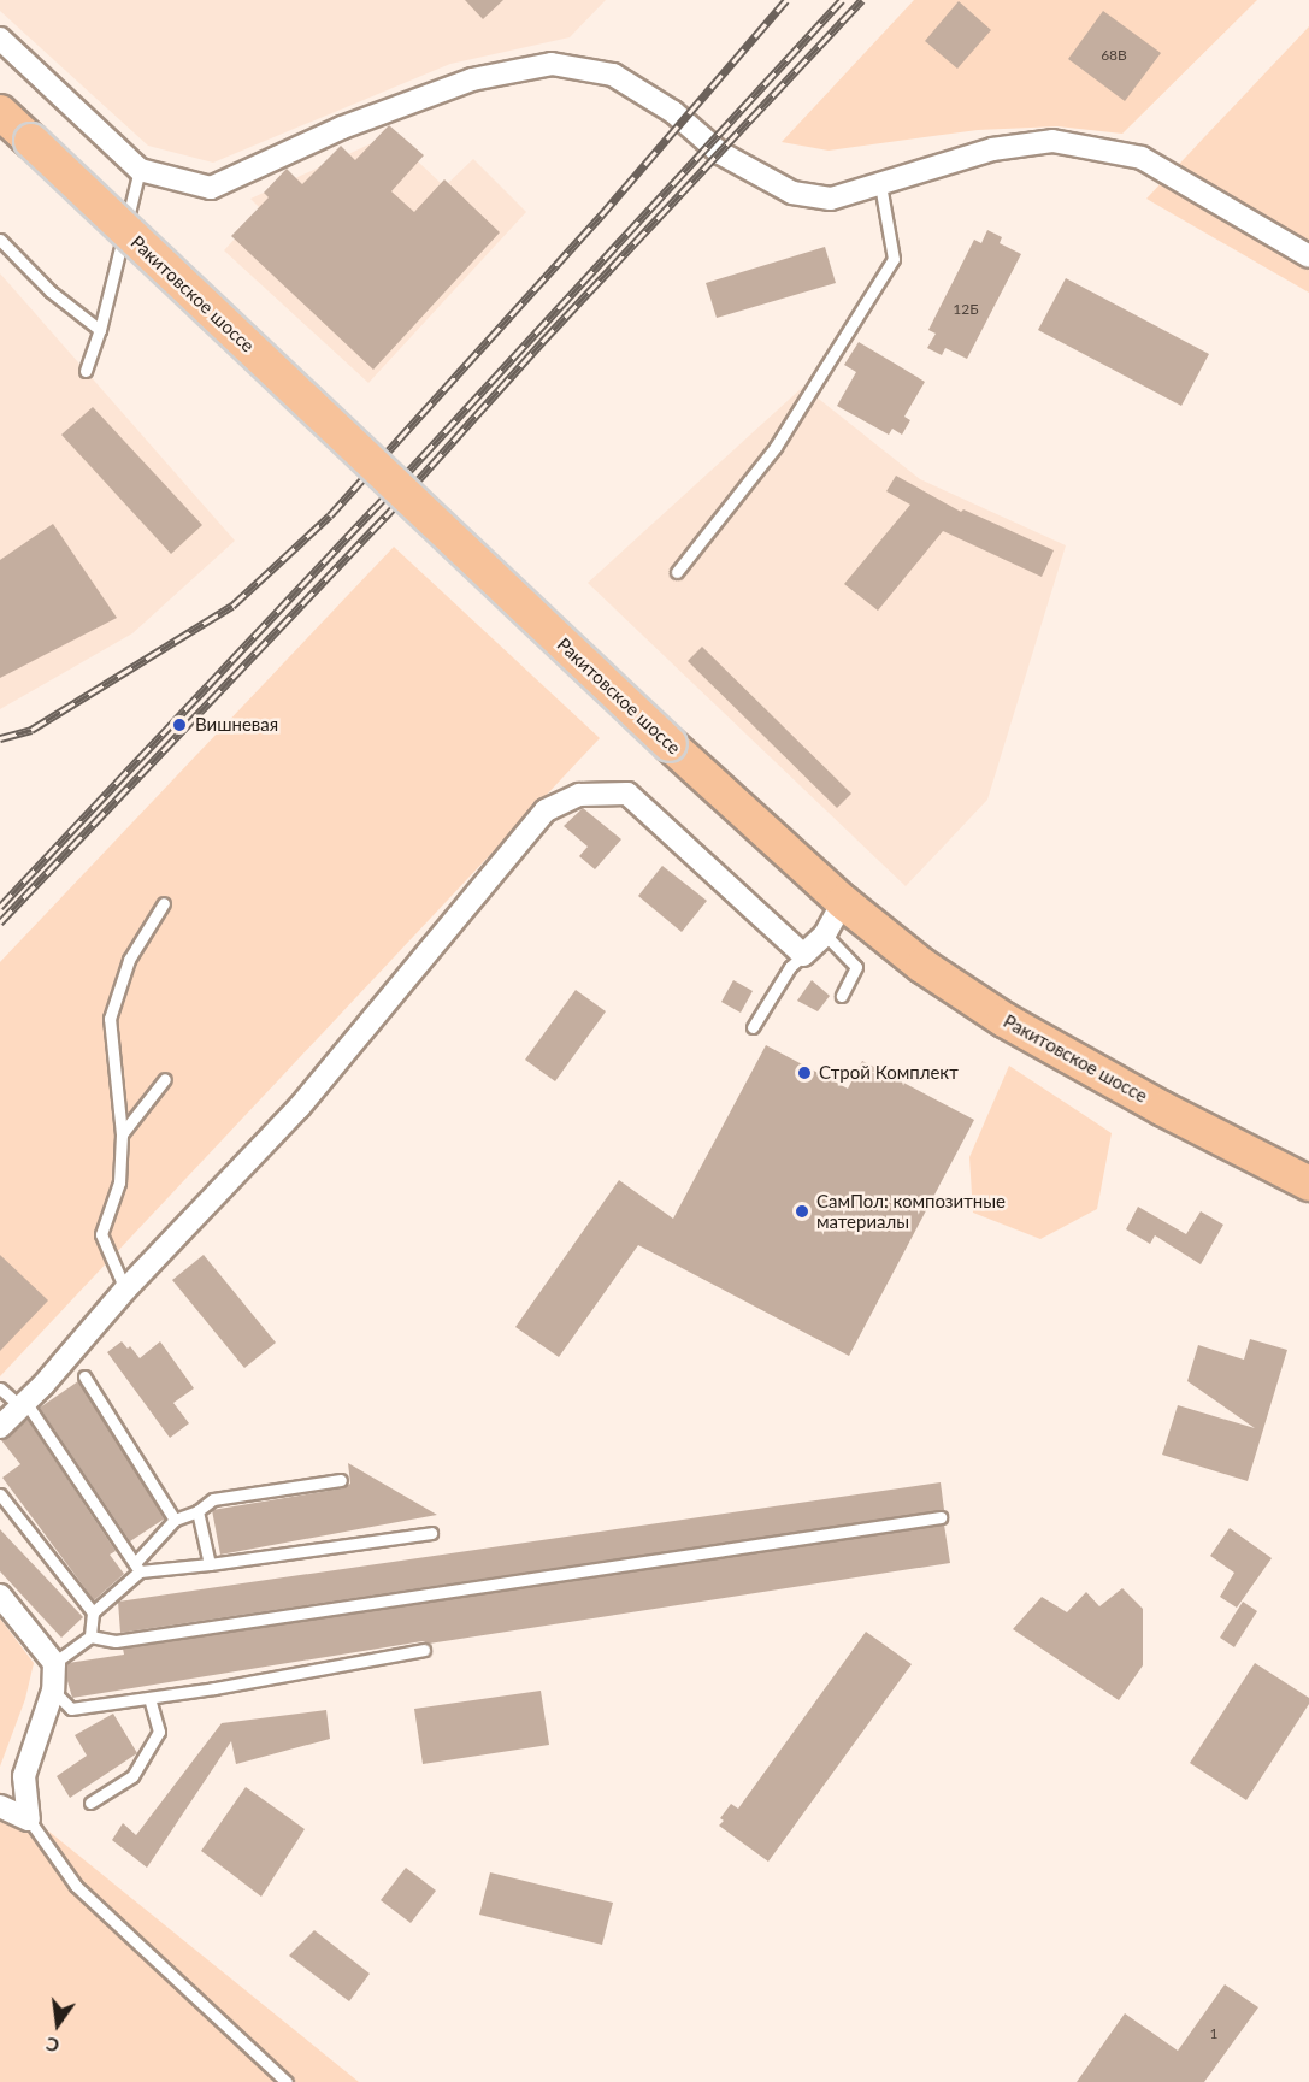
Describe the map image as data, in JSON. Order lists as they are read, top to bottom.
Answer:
{
  "streets": {
    "main road": ["Ракитовское шоссе"]
  },
  "places": ["Вишневая", "Строй Комплект", "СамПол: композитные материалы"],
  "house_numbers": ["68В", "12Б", "1"],
  "north": "bottom"
}
